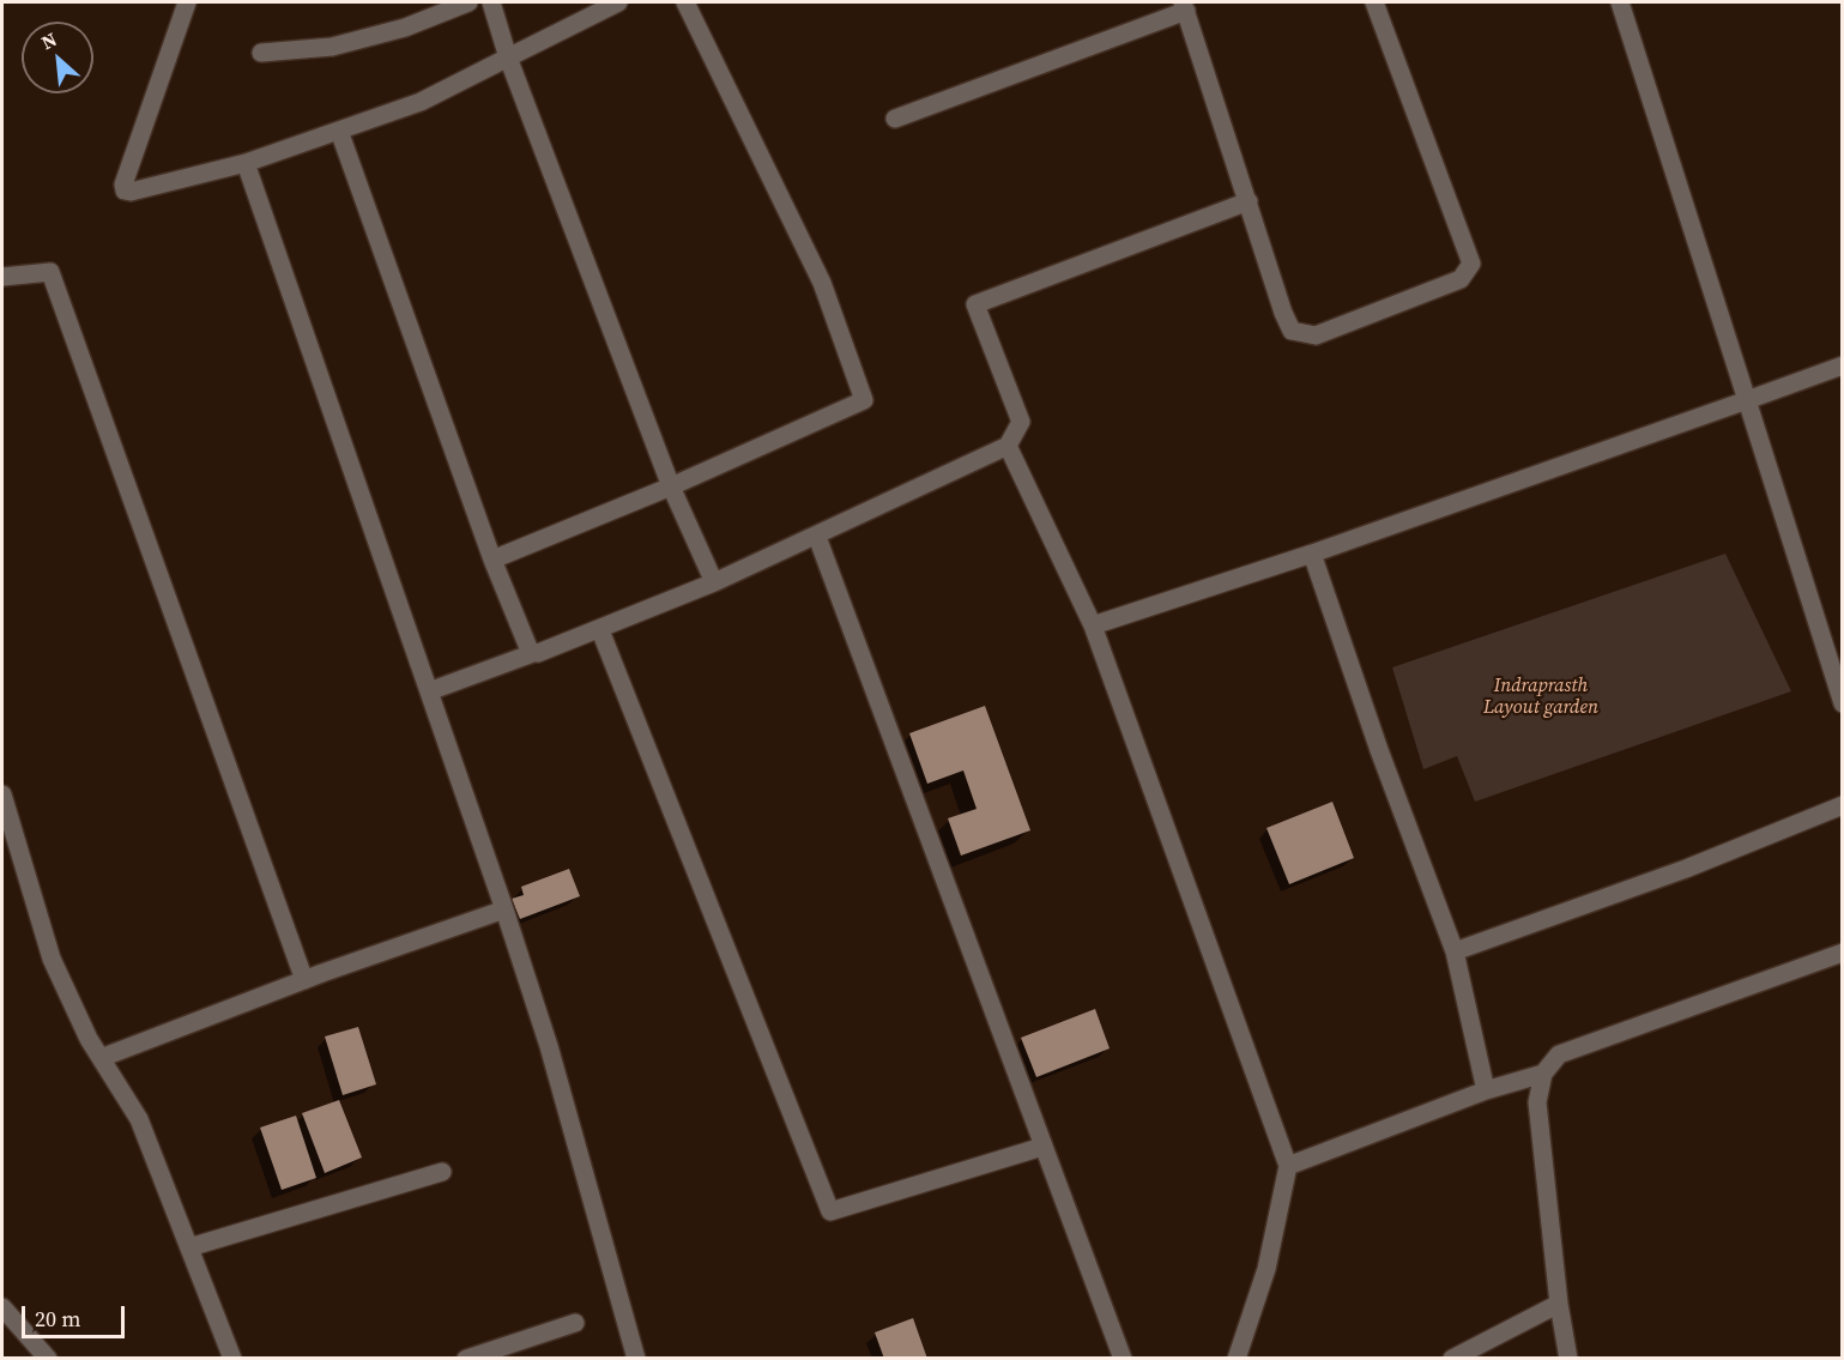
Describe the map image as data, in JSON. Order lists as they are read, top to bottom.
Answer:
{
  "parks": ["Indraprasth Layout garden"],
  "scale_bar": "20 m",
  "north": "top left"
}
